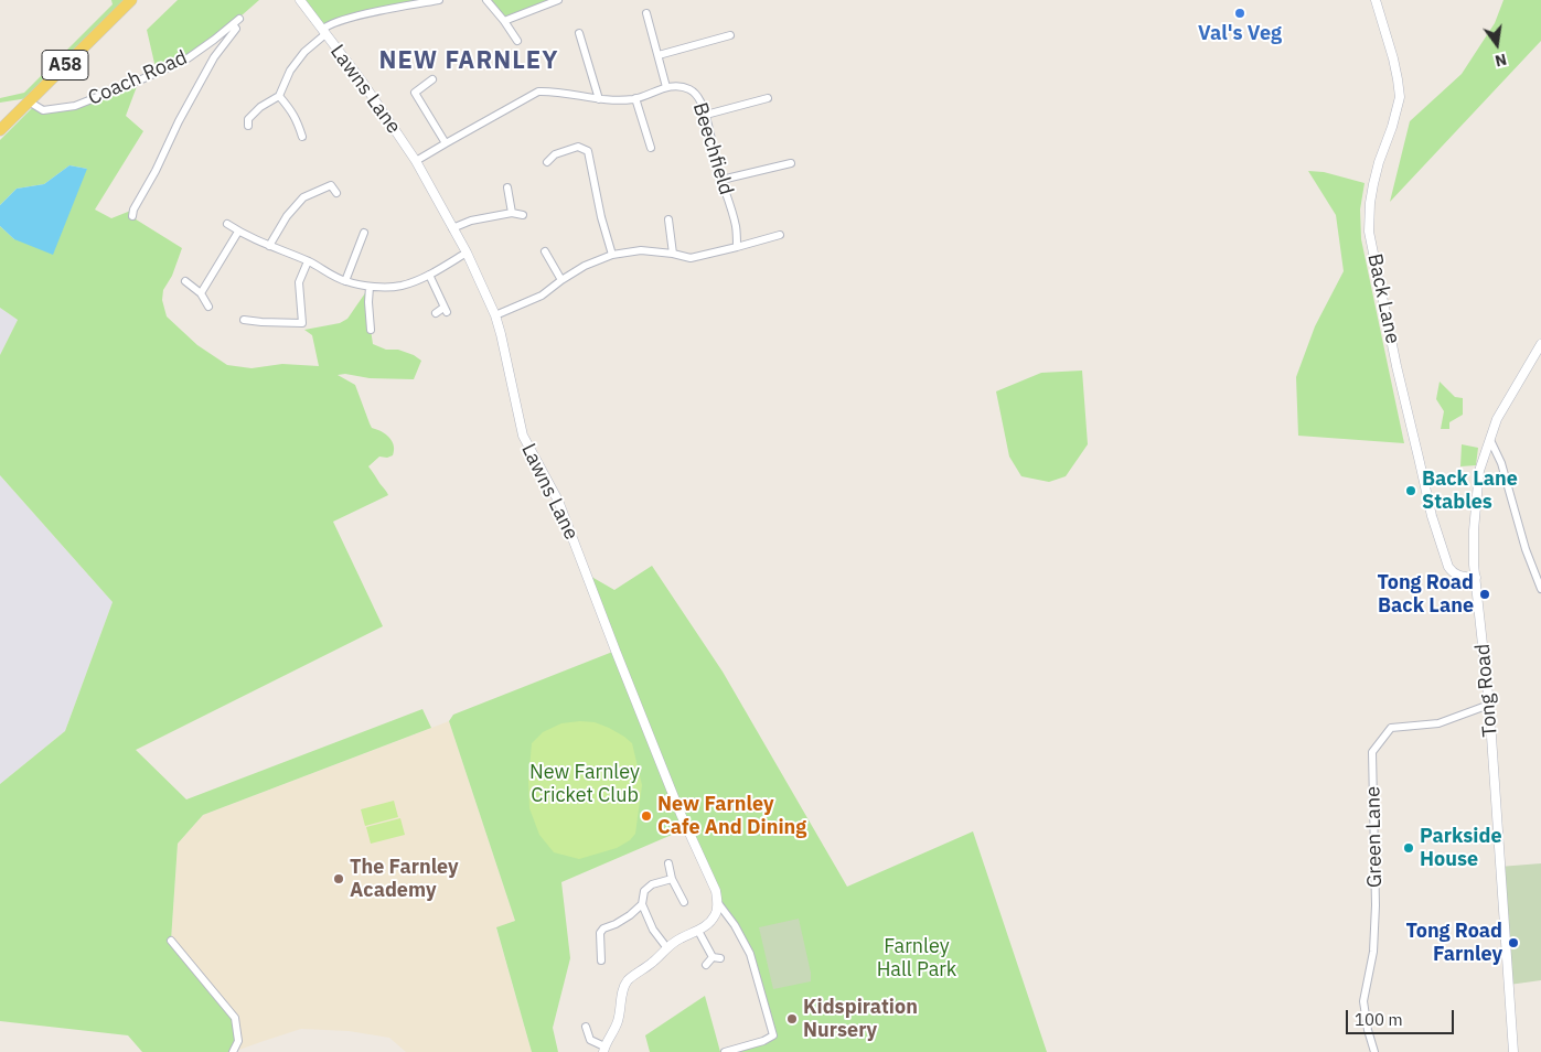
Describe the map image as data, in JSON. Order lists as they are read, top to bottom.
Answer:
{
  "streets": {
    "main road": ["A58"],
    "street": [
      "Coach Road",
      "Lawns Lane",
      "Beechfield",
      "Back Lane",
      "Tong Road",
      "Green Lane"
    ]
  },
  "crossings": [
    ["A58", "Coach Road"],
    ["Lawns Lane", "Beechfield"],
    ["Back Lane", "Tong Road"],
    ["Tong Road", "Green Lane"]
  ],
  "districts": ["NEW FARNLEY"],
  "parks": ["New Farnley Cricket Club", "Farnley Hall Park"],
  "places": [
    "Val's Veg",
    "Back Lane Stables",
    "Tong Road Back Lane",
    "New Farnley Cafe And Dining",
    "Parkside House",
    "The Farnley Academy",
    "Tong Road Farnley",
    "Kidspiration Nursery"
  ],
  "scale_bar": "100 m",
  "north": "bottom"
}
